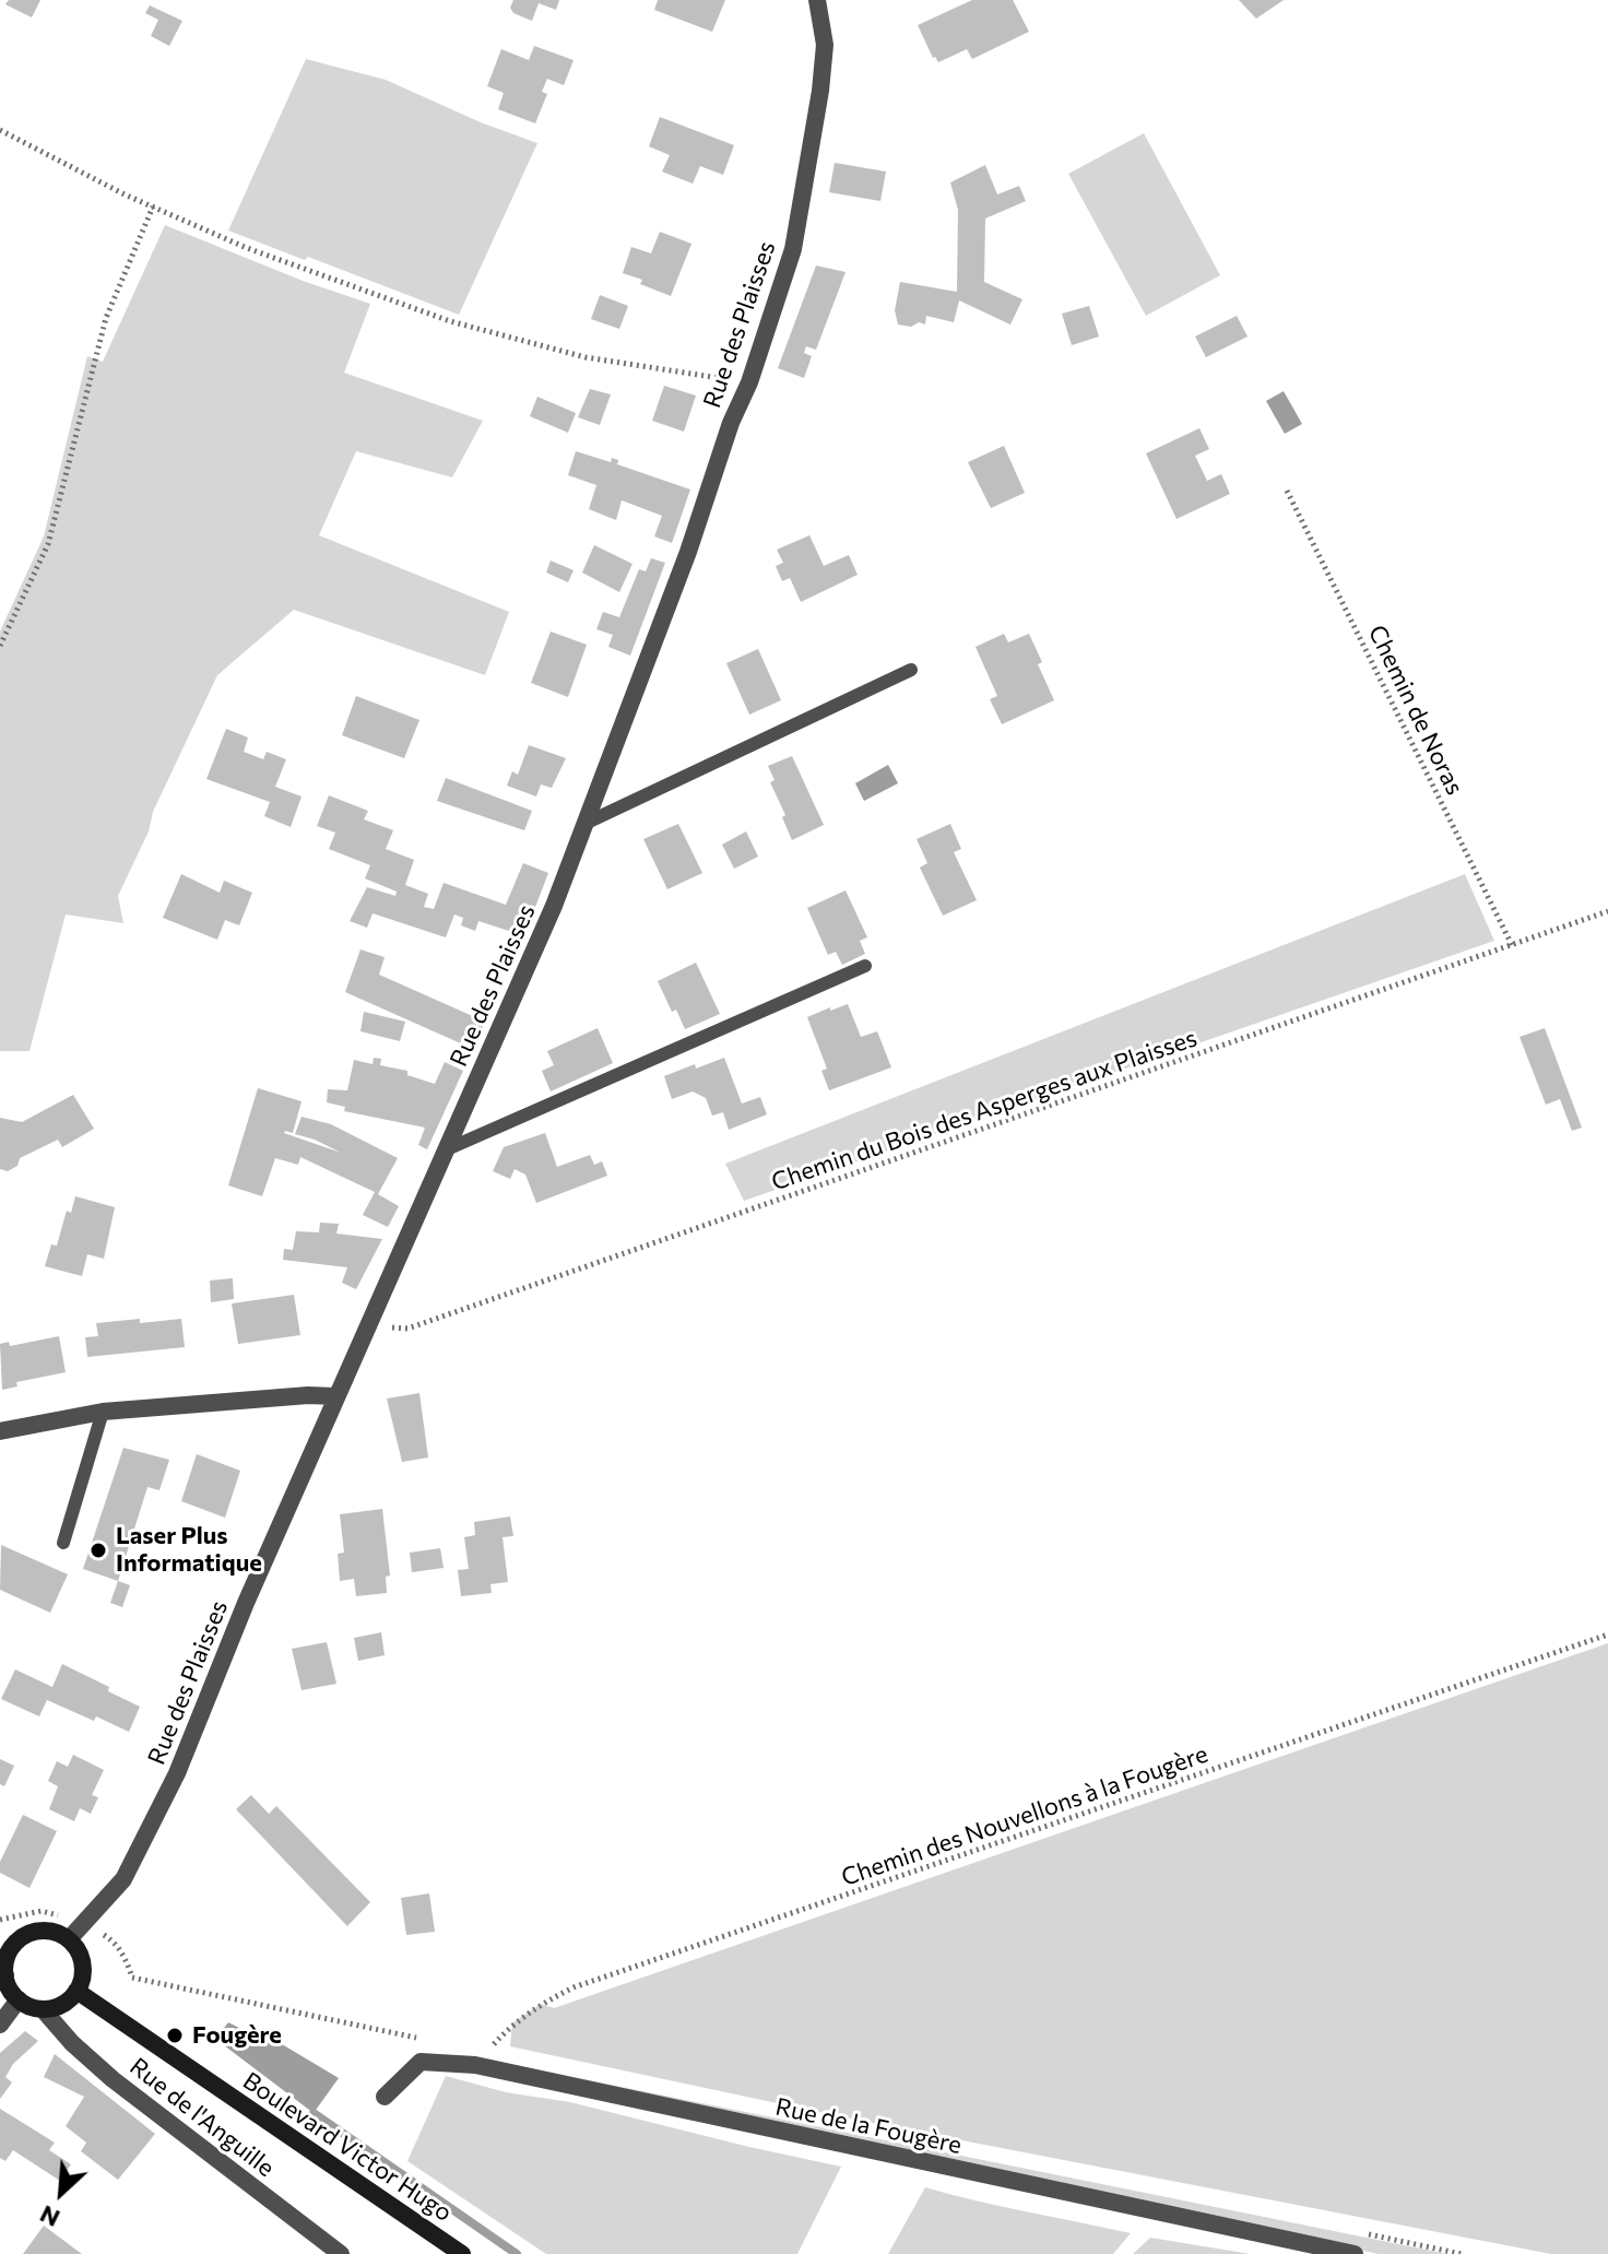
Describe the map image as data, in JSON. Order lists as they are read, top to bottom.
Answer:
{
  "streets": {
    "main road": ["Boulevard Victor Hugo"],
    "street": ["Rue des Plaisses", "Rue de l'Anguille", "Rue de la Fougère"],
    "path": ["Chemin de Noras", "Chemin du Bois des Asperges aux Plaisses", "Chemin des Nouvellons à la Fougère"]
  },
  "crossings": [
    ["Rue des Plaisses", "Chemin du Bois des Asperges aux Plaisses"],
    ["Rue des Plaisses", "Rue de l'Anguille"],
    ["Rue des Plaisses", "Boulevard Victor Hugo"],
    ["Chemin de Noras", "Chemin du Bois des Asperges aux Plaisses"],
    ["Chemin des Nouvellons à la Fougère", "Rue de la Fougère"],
    ["Rue de l'Anguille", "Boulevard Victor Hugo"]
  ],
  "places": ["Laser Plus Informatique", "Fougère"],
  "north": "bottom left"
}
